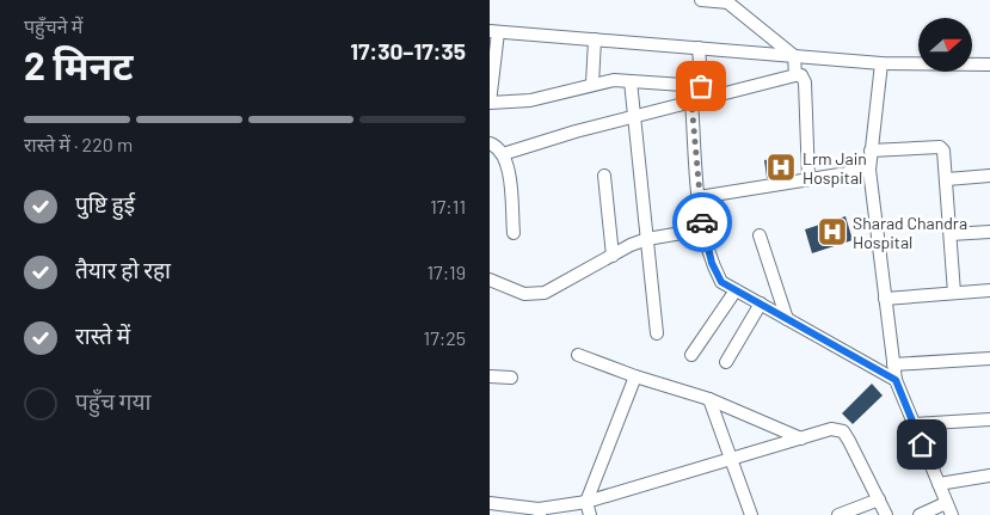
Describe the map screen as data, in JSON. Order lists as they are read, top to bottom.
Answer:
{
  "places": {
    "hospital": ["Lrm Jain Hospital", "Sharad Chandra Hospital"]
  },
  "north": "right",
  "page": {
    "heading": ["2 मिनट", "पहुँचने में", "17:30–17:35"],
    "bar": "रास्ते में · 220 m",
    "list": [
      ["पुष्टि हुई", "17:11"],
      ["तैयार हो रहा", "17:19"],
      ["रास्ते में", "17:25"],
      "पहुँच गया"
    ]
  }
}
